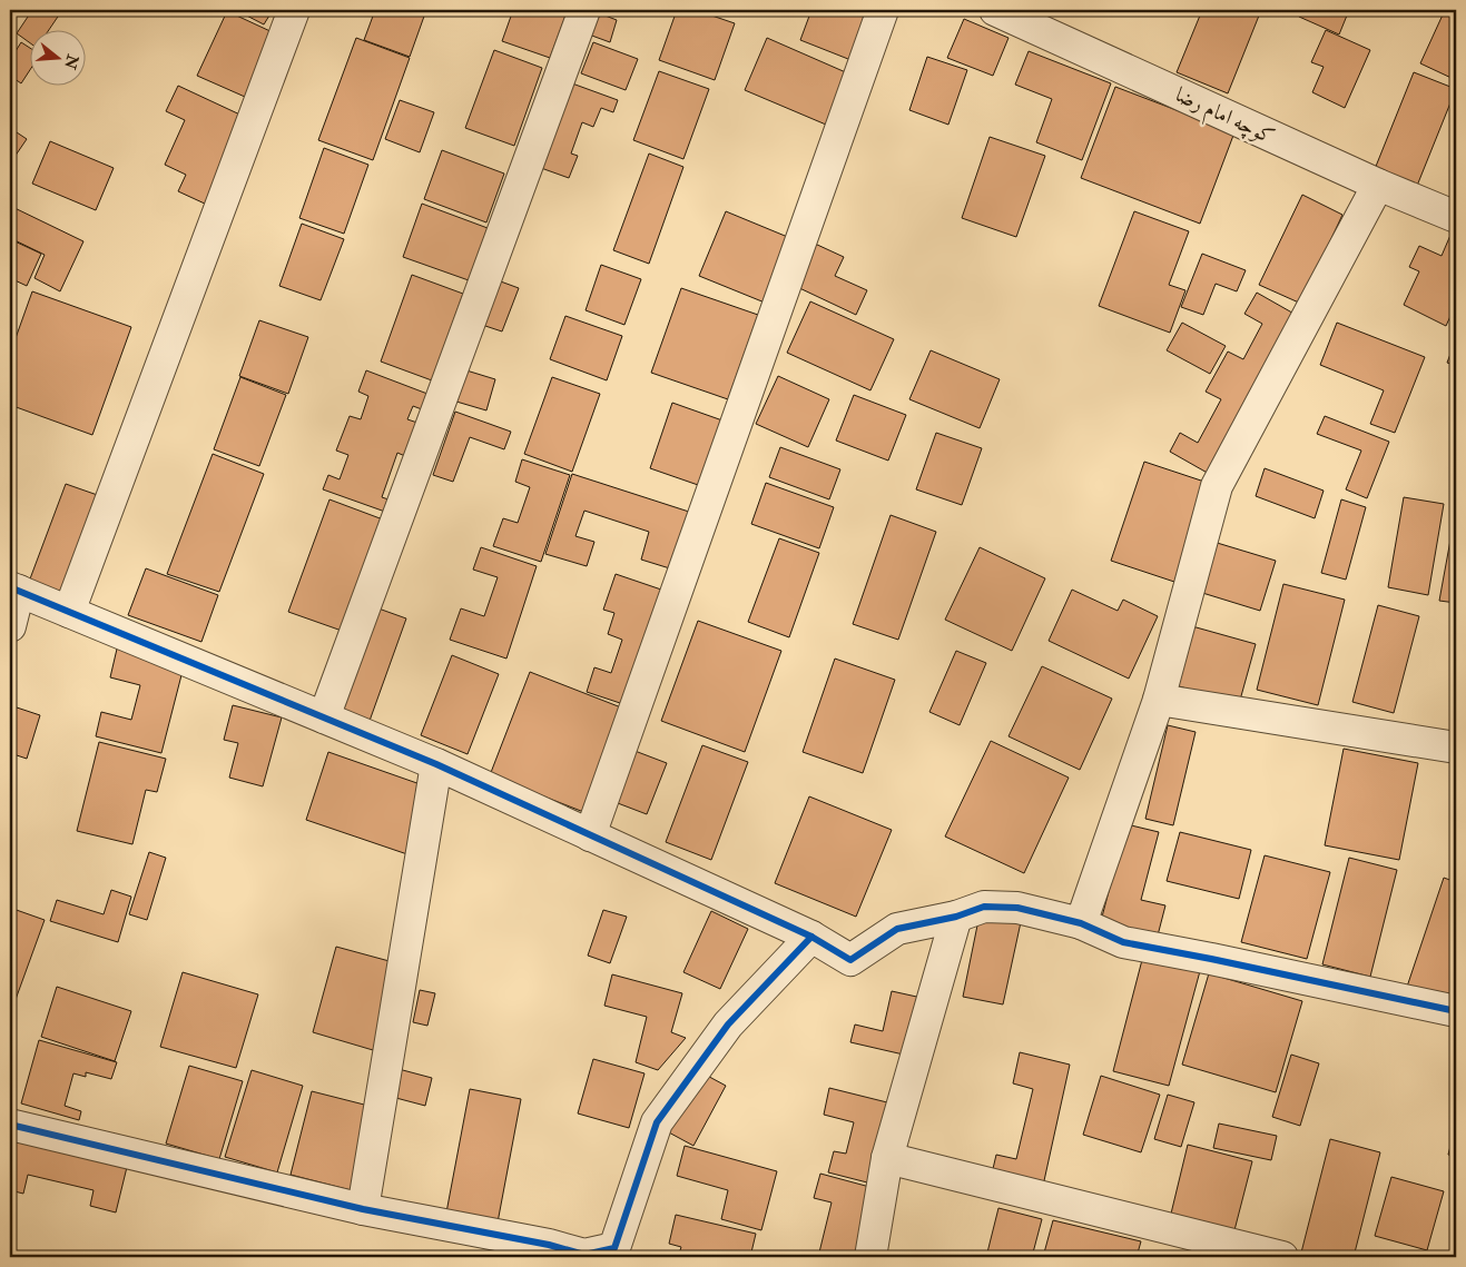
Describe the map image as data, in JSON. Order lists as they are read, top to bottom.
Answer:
{
  "streets": {
    "street": ["کوچه امام رضا"]
  },
  "north": "right"
}
